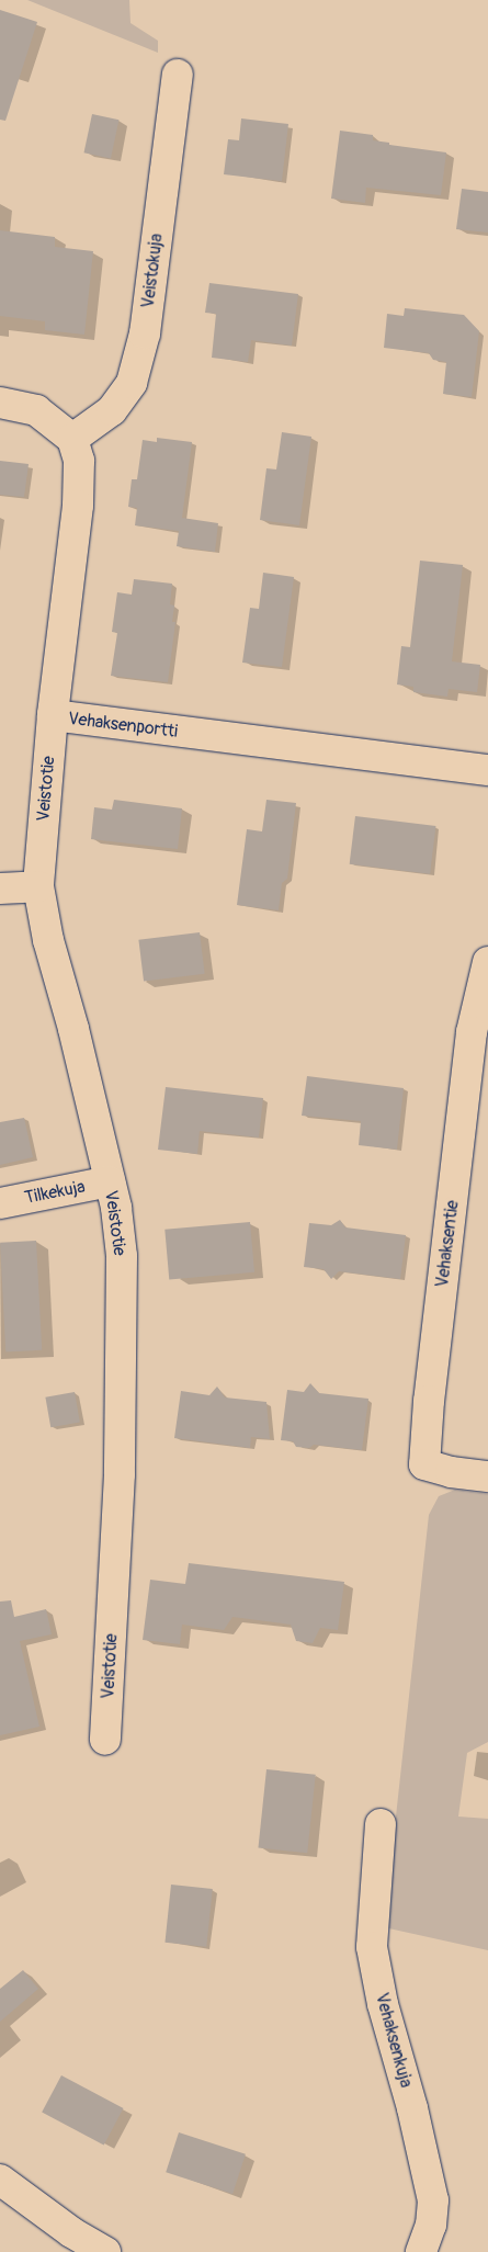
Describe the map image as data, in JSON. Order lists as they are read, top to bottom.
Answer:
{
  "streets": {
    "street": [
      "Veistokuja",
      "Vehaksenportti",
      "Veistotie",
      "Tilkekuja",
      "Vehaksentie",
      "Vehaksenkuja"
    ]
  },
  "crossings": [
    ["Veistokuja", "Vehaksenportti"],
    ["Vehaksenportti", "Veistotie"],
    ["Veistotie", "Tilkekuja"]
  ]
}
